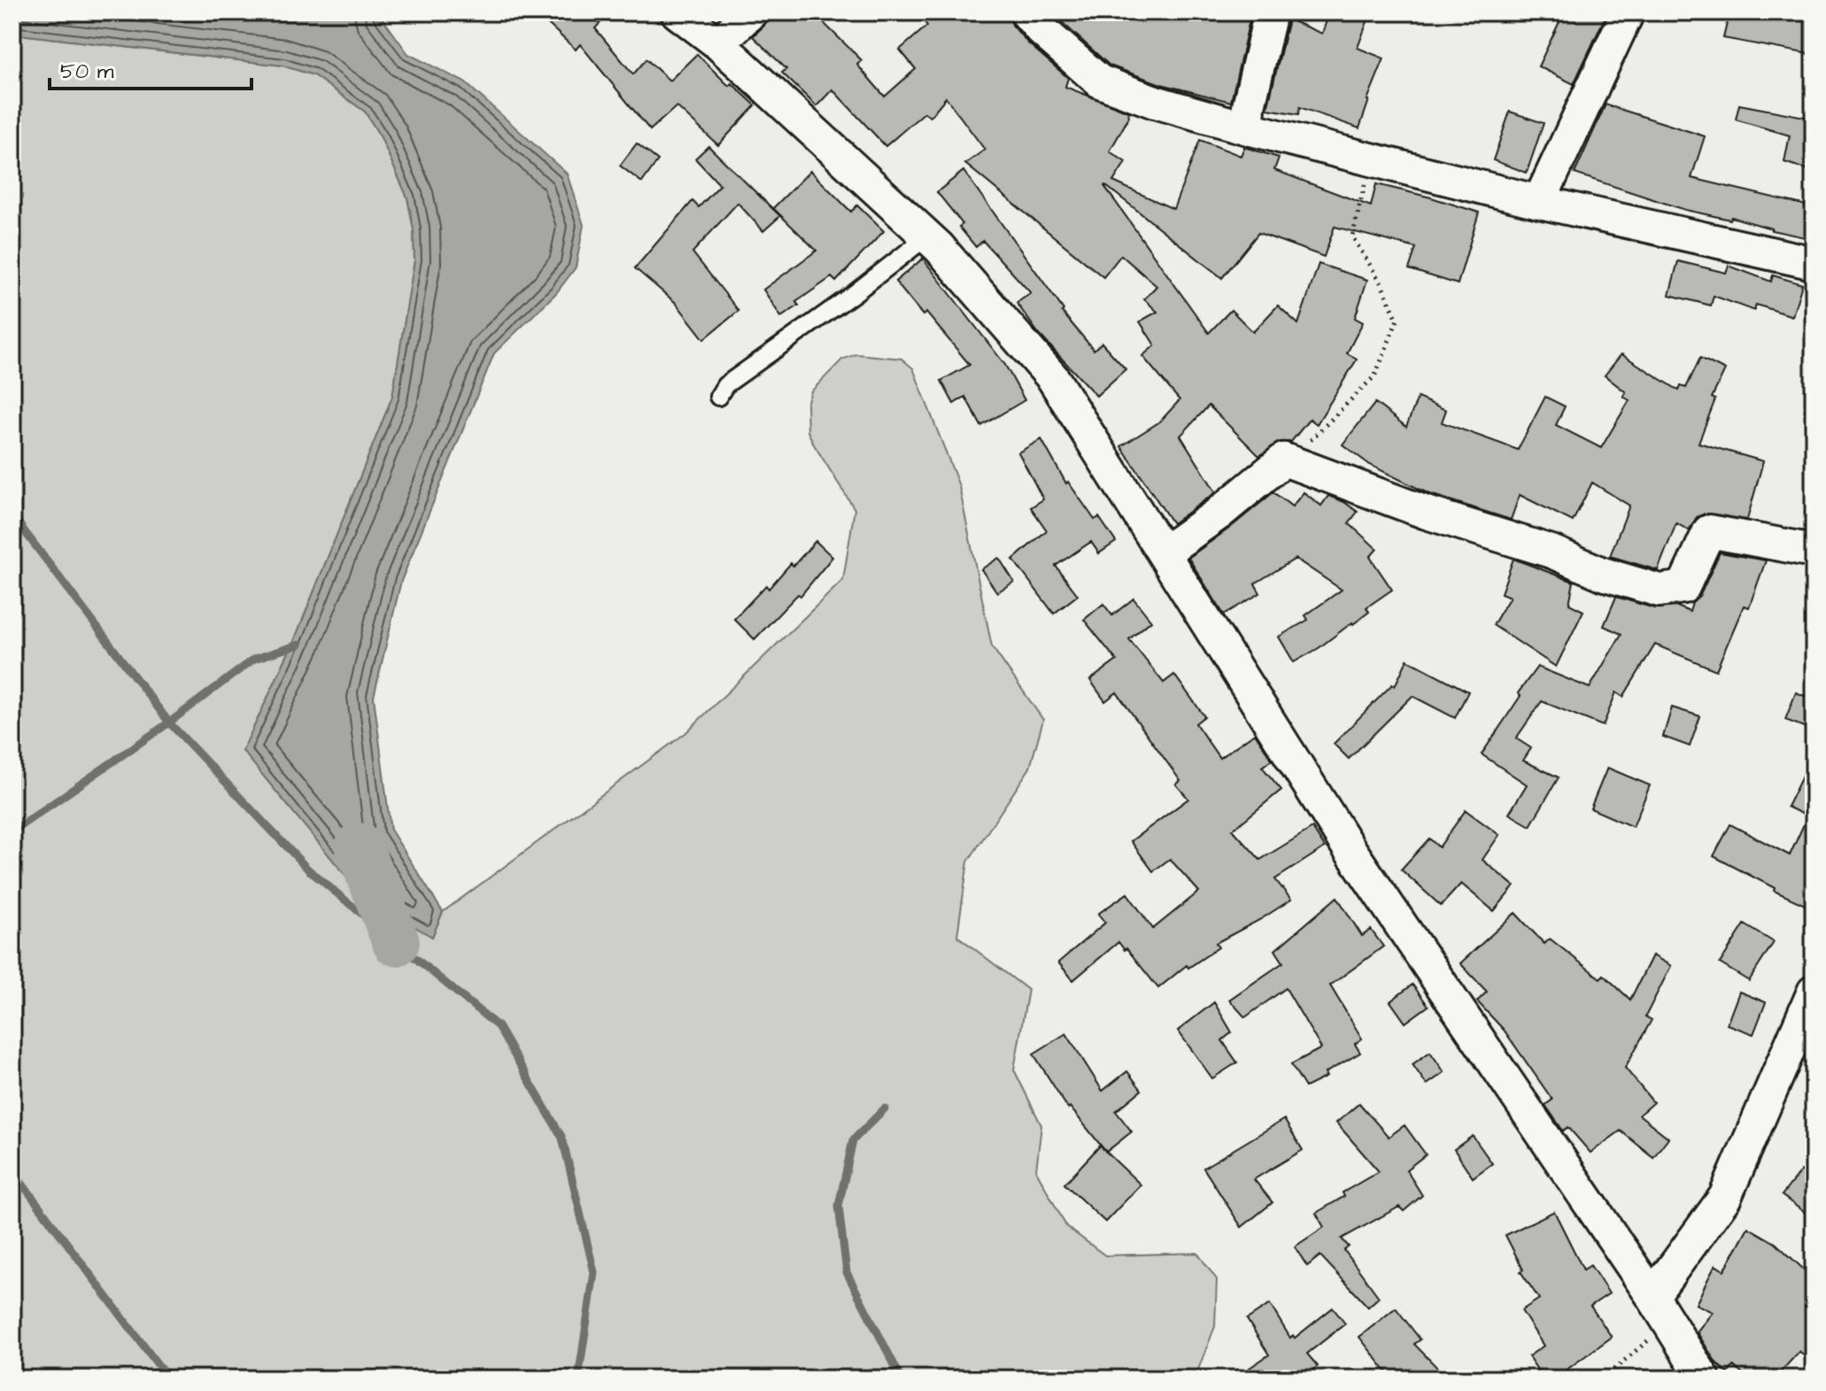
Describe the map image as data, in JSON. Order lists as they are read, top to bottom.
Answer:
{
  "scale_bar": "50 m"
}
